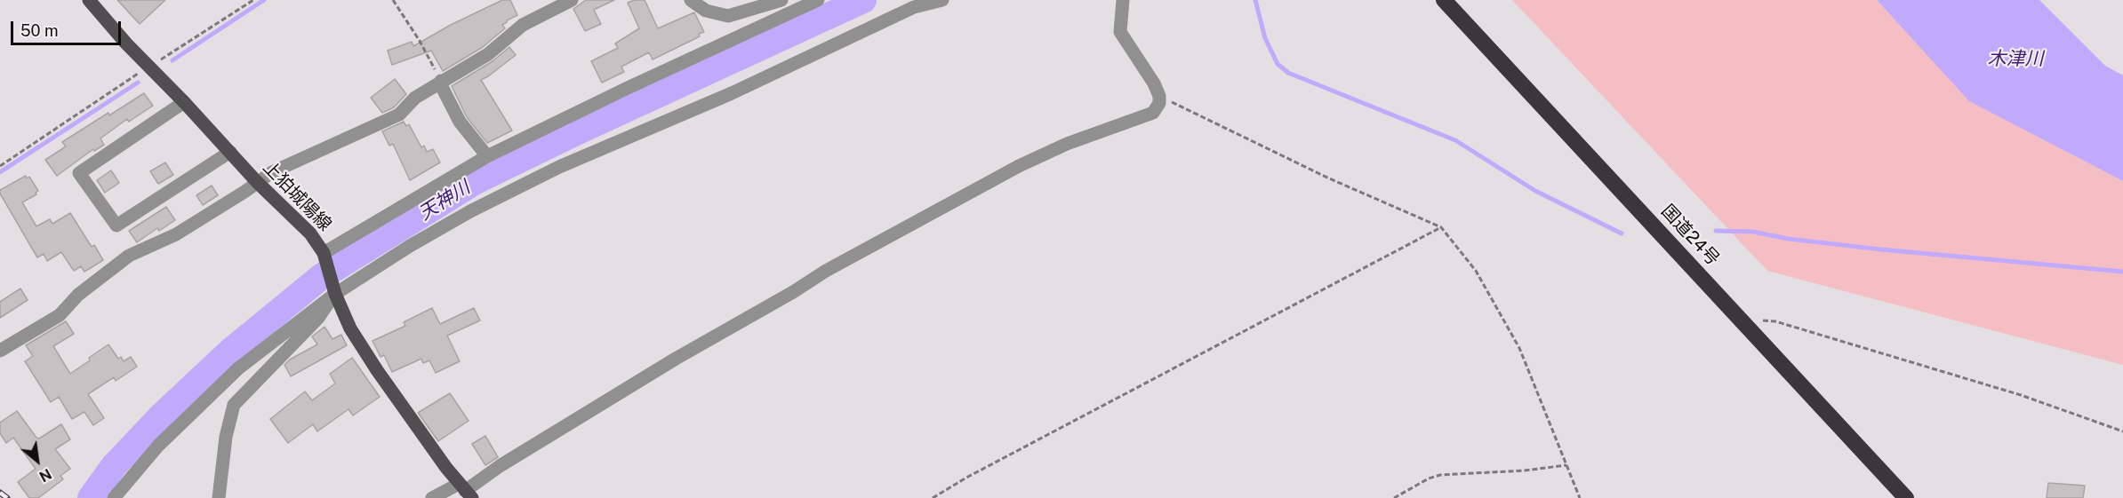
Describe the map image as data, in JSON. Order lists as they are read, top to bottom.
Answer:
{
  "streets": {
    "highway": ["国道24号"],
    "main road": ["上狛城陽線"]
  },
  "water": ["木津川", "天神川"],
  "scale_bar": "50 m",
  "north": "bottom right"
}
